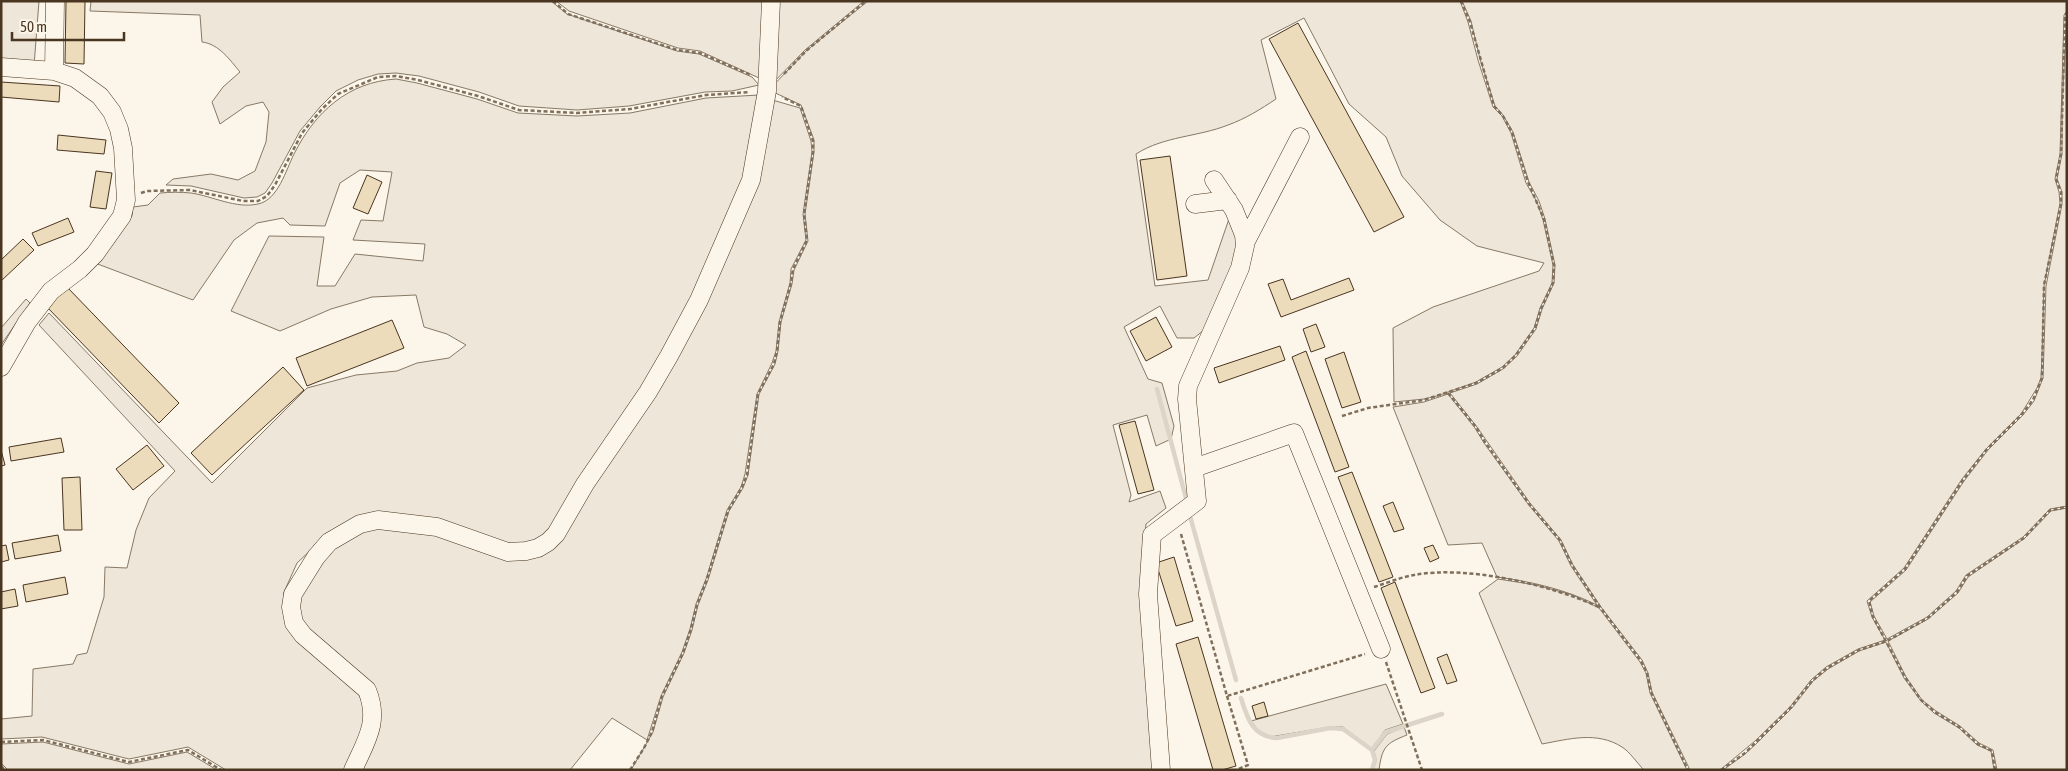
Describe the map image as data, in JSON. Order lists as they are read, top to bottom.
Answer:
{
  "scale_bar": "50 m"
}
